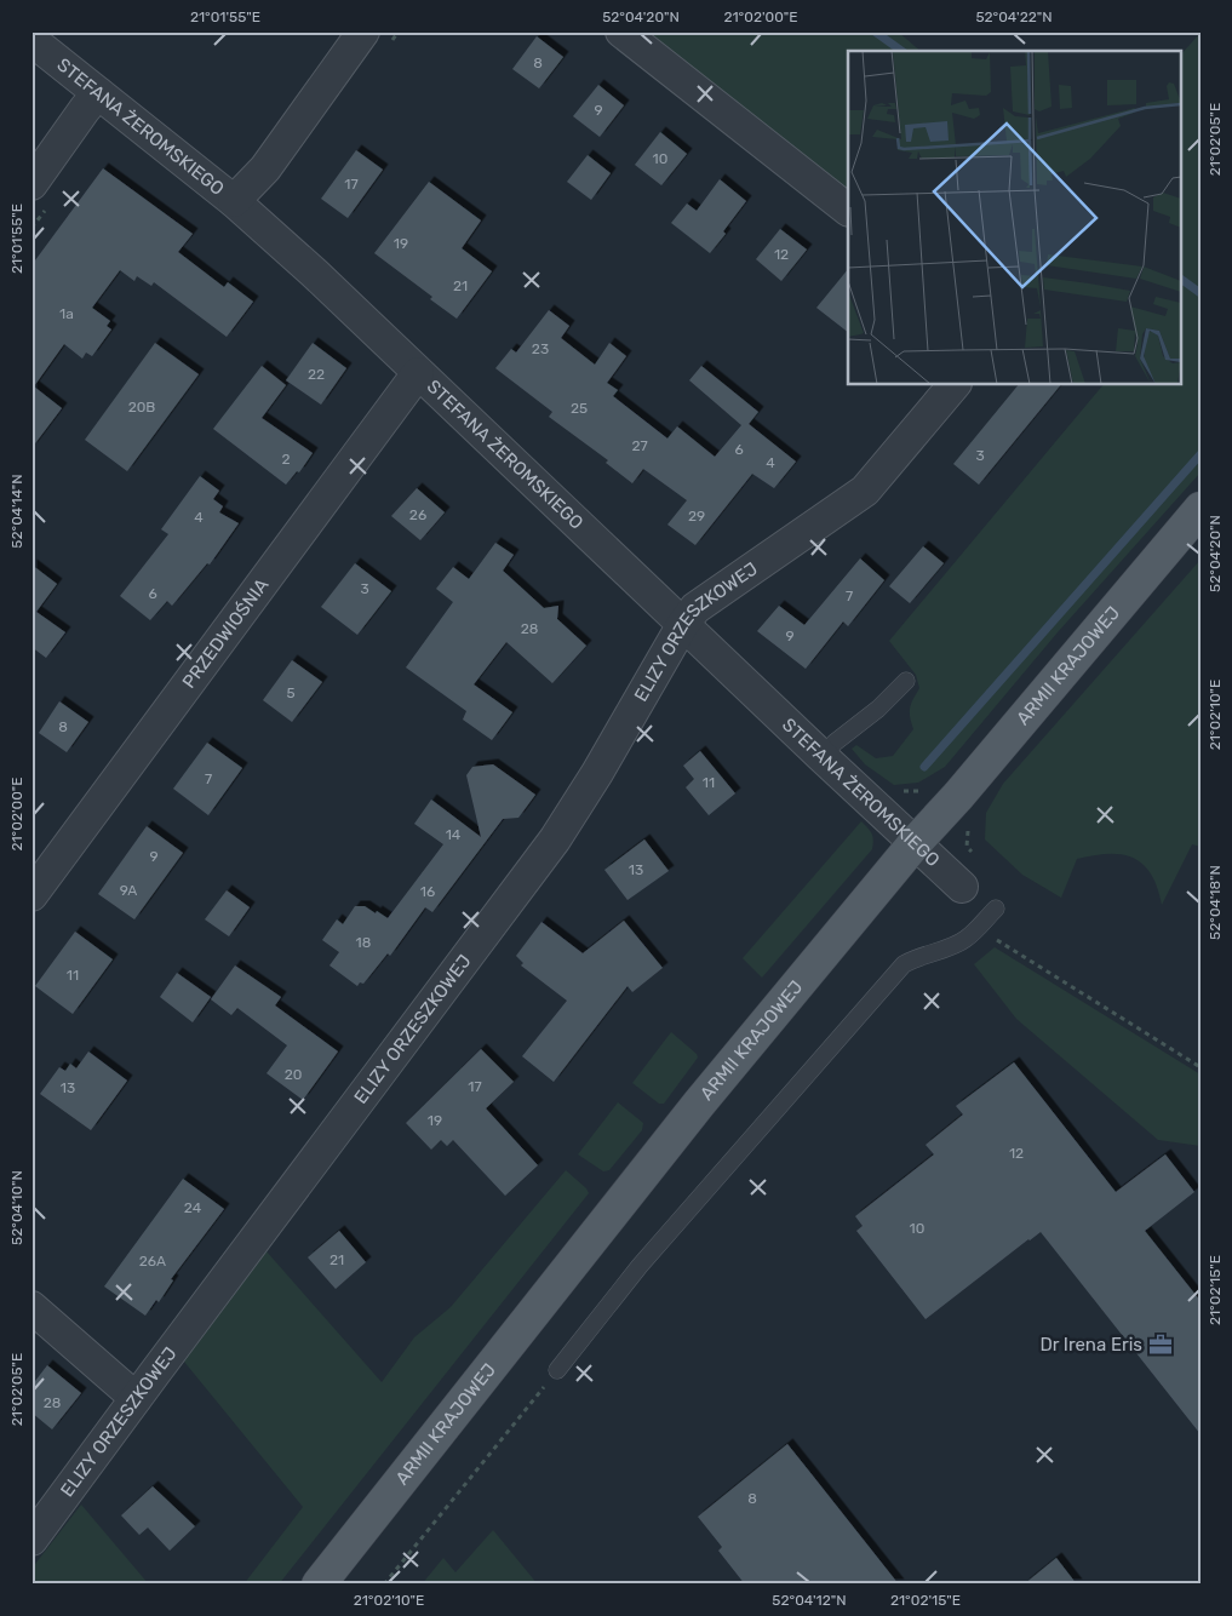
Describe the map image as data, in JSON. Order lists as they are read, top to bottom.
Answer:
{
  "streets": {
    "main road": ["ARMII KRAJOWEJ"],
    "street": ["STEFANA ŻEROMSKIEGO", "PRZEDWIOŚNIA", "ELIZY ORZESZKOWEJ"]
  },
  "crossings": [
    ["STEFANA ŻEROMSKIEGO", "PRZEDWIOŚNIA"],
    ["STEFANA ŻEROMSKIEGO", "ELIZY ORZESZKOWEJ"],
    ["STEFANA ŻEROMSKIEGO", "ARMII KRAJOWEJ"]
  ],
  "places": {
    "office": ["Dr Irena Eris"]
  },
  "house_numbers": [
    "8",
    "9",
    "10",
    "17",
    "19",
    "12",
    "21",
    "1a",
    "23",
    "22",
    "20B",
    "25",
    "27",
    "6",
    "3",
    "2",
    "4",
    "26",
    "29",
    "4",
    "3",
    "6",
    "7",
    "28",
    "9",
    "5",
    "8",
    "7",
    "11",
    "14",
    "9",
    "13",
    "9A",
    "16",
    "18",
    "11",
    "20",
    "17",
    "13",
    "19",
    "12",
    "24",
    "10",
    "21",
    "26A",
    "28",
    "8"
  ],
  "coordinates": [
    "21°01'55\"E",
    "52°04'20\"N",
    "21°02'00\"E",
    "52°04'22\"N",
    "21°02'05\"E",
    "52°04'14\"N",
    "21°02'10\"E",
    "52°04'18\"N",
    "52°04'10\"N",
    "21°02'15\"E",
    "52°04'12\"N"
  ]
}
